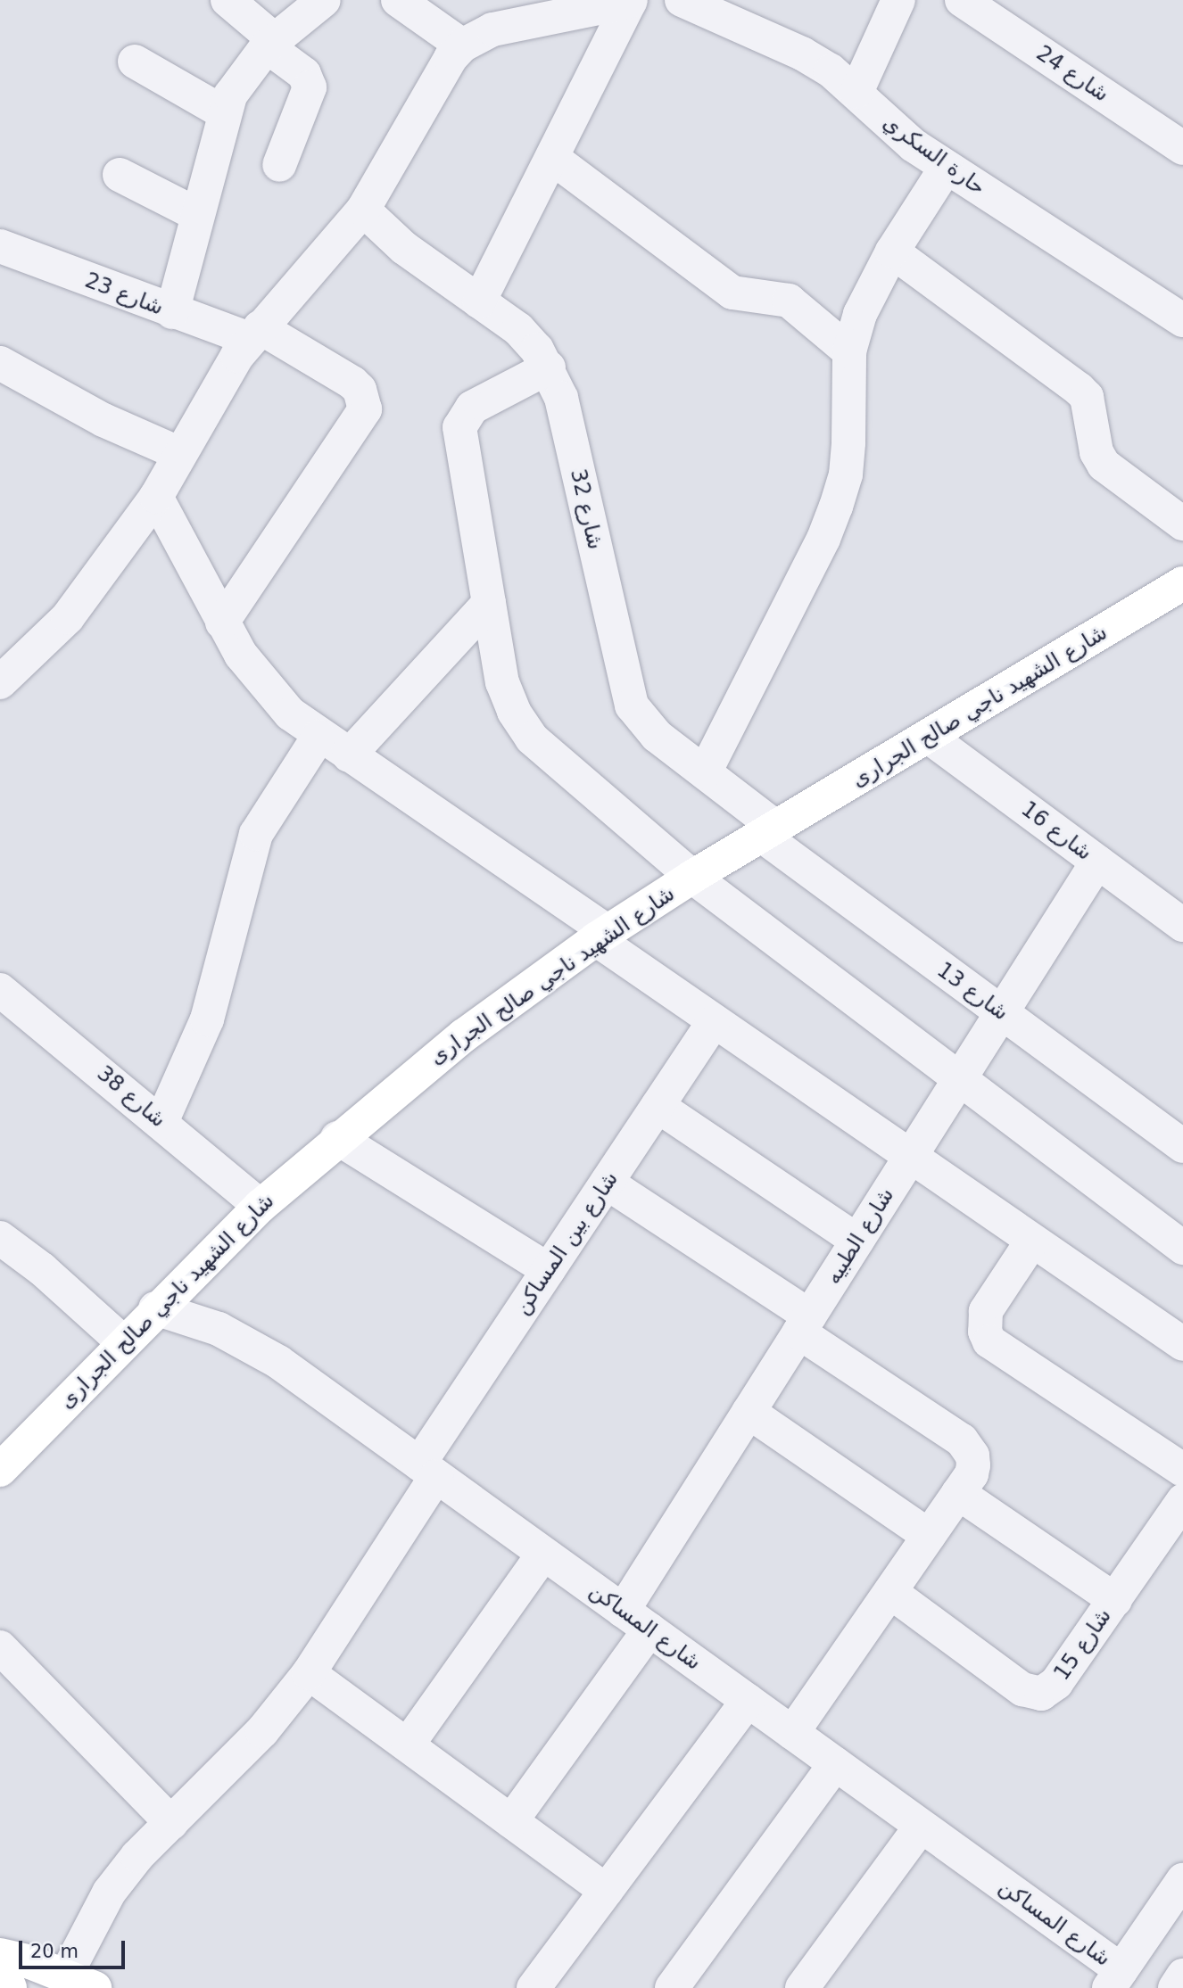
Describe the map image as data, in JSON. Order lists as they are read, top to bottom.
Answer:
{
  "streets": {
    "street": [
      "شارع 24",
      "حارة السكري",
      "شارع 23",
      "شارع 32",
      "شارع الشهيد ناجي صالح الجرارى",
      "شارع 16",
      "شارع 13",
      "شارع 38",
      "شارع الطبيه",
      "شارع بين المساكن",
      "شارع المساكن",
      "شارع 15"
    ]
  },
  "crossings": [
    ["شارع 32", "شارع الشهيد ناجي صالح الجرارى"],
    ["شارع 32", "شارع 13"],
    ["شارع الشهيد ناجي صالح الجرارى", "شارع 16"],
    ["شارع الشهيد ناجي صالح الجرارى", "شارع 13"],
    ["شارع الشهيد ناجي صالح الجرارى", "شارع 38"],
    ["شارع الشهيد ناجي صالح الجرارى", "شارع المساكن"],
    ["شارع 16", "شارع الطبيه"],
    ["شارع 13", "شارع الطبيه"],
    ["شارع الطبيه", "شارع المساكن"],
    ["شارع بين المساكن", "شارع المساكن"]
  ],
  "scale_bar": "20 m"
}
